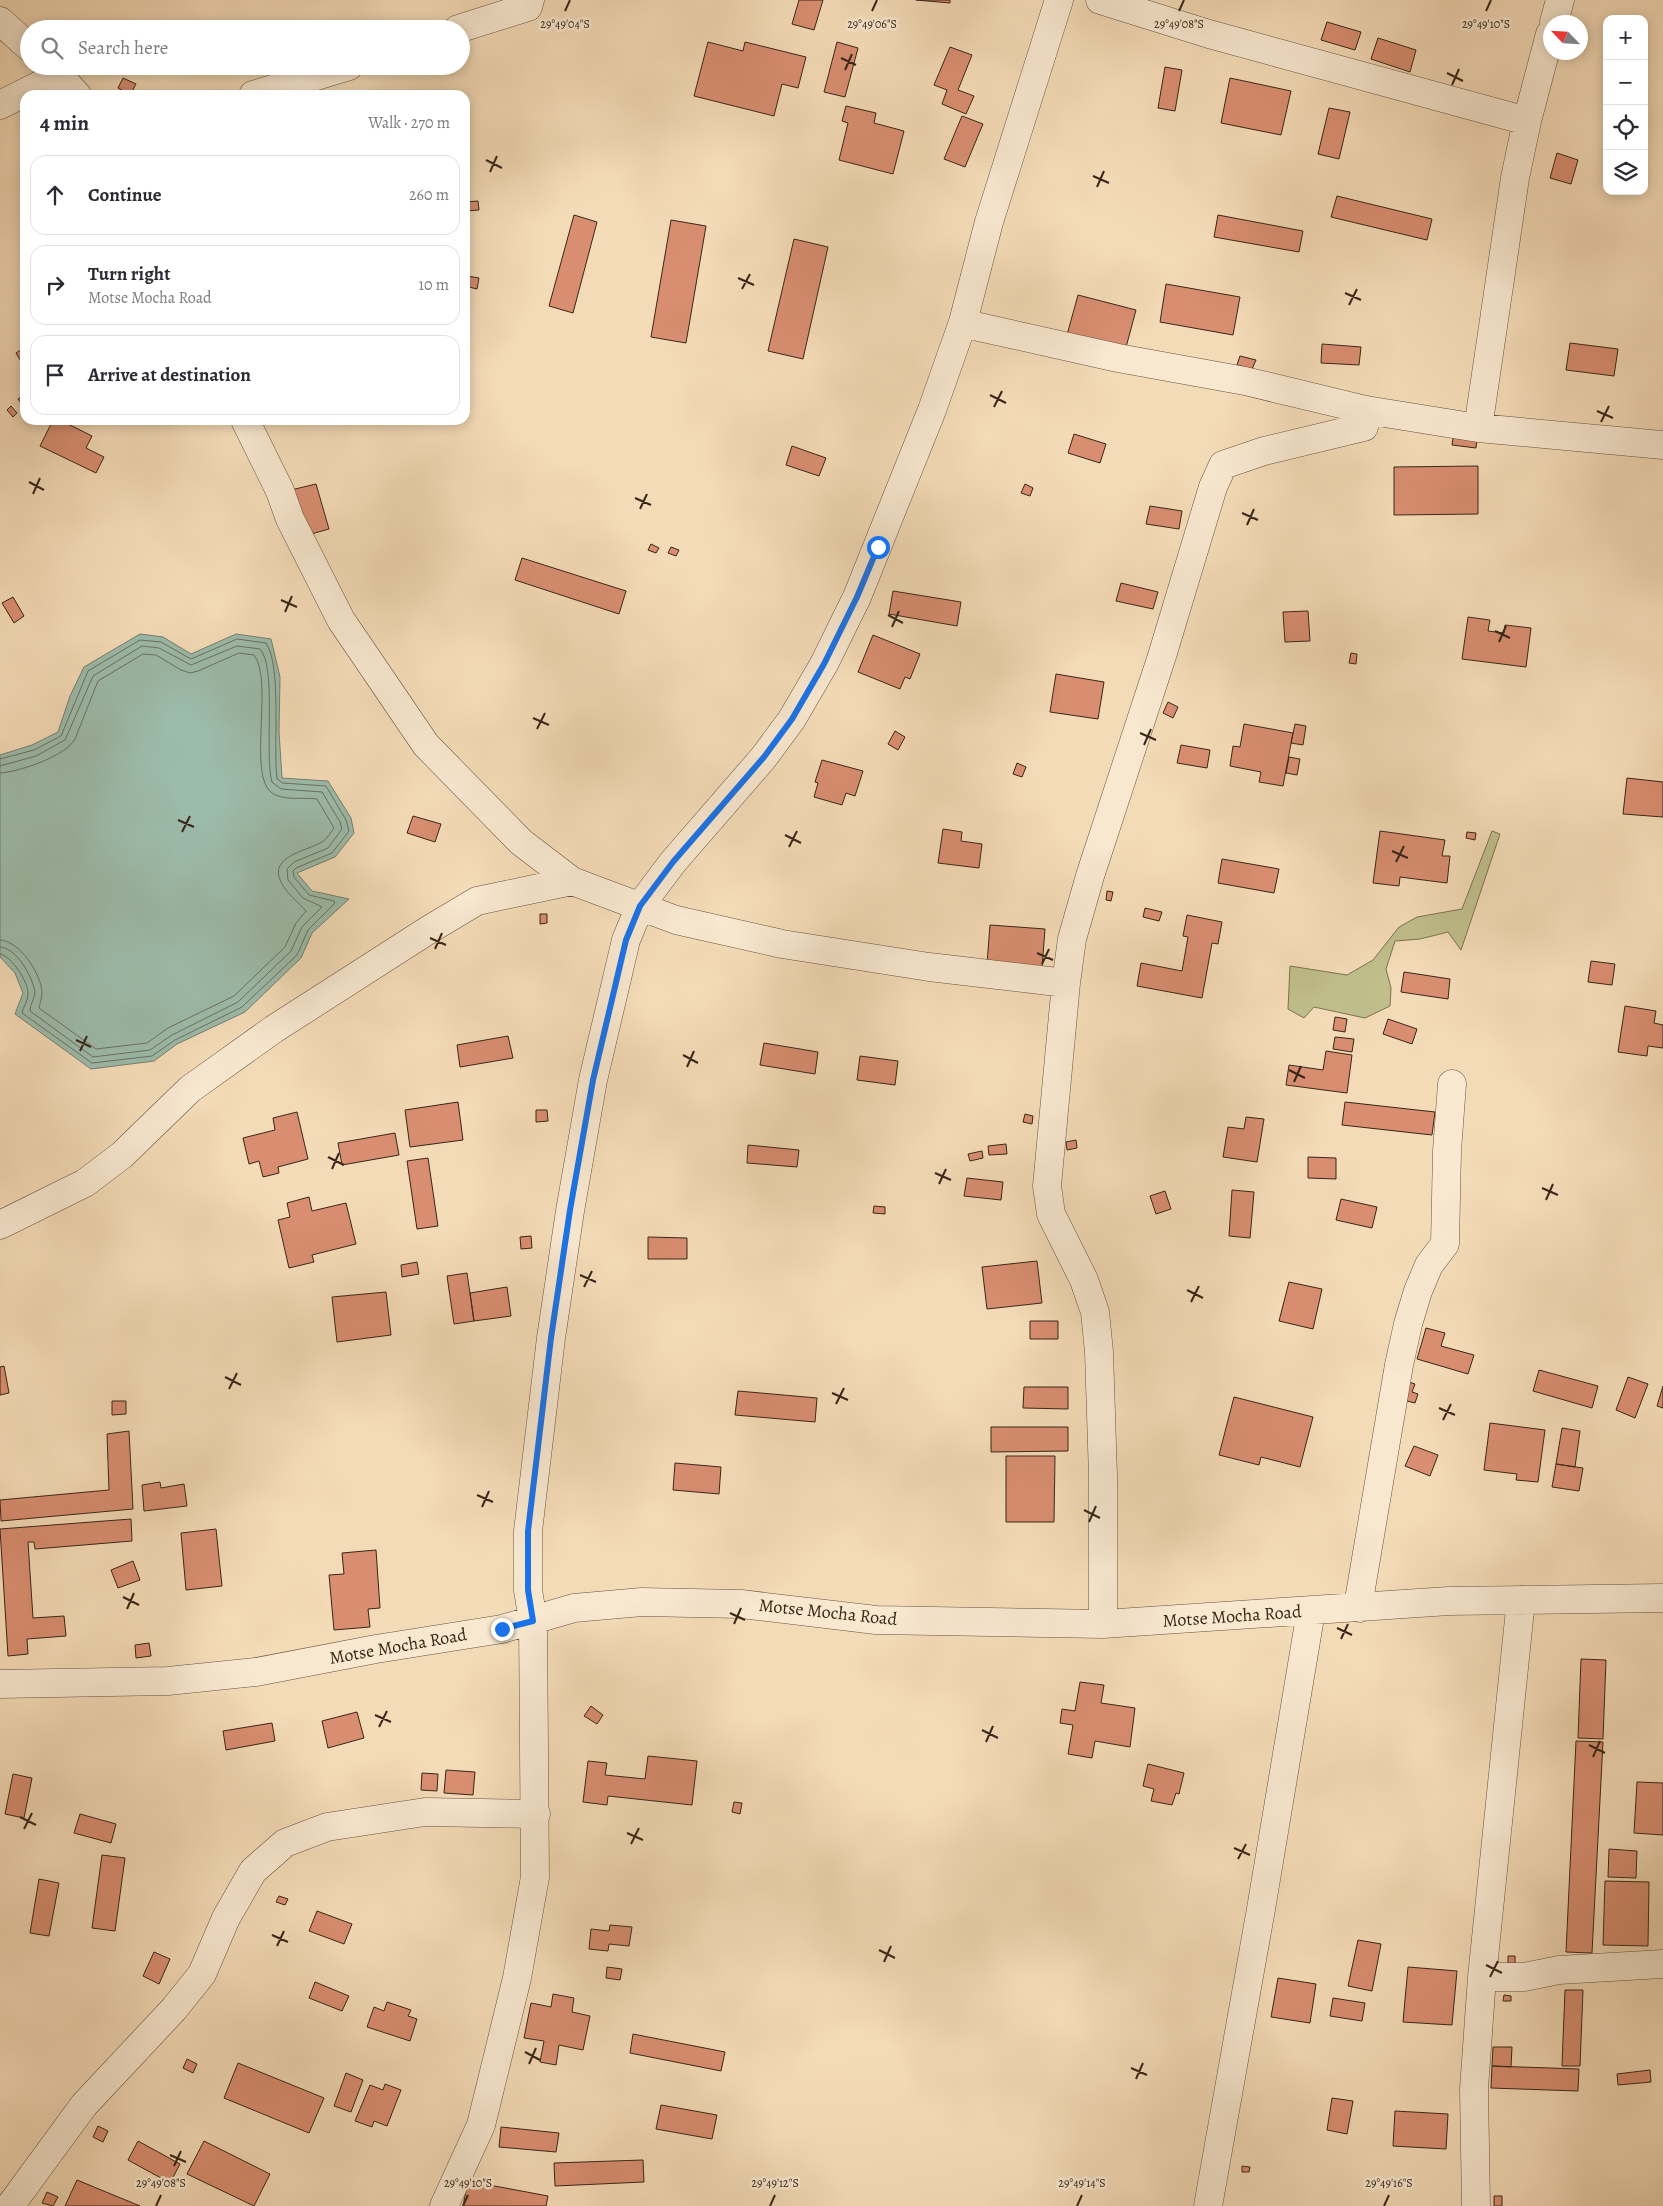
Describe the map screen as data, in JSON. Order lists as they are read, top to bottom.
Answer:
{
  "streets": {
    "street": ["Motse Mocha Road"]
  },
  "north": "top left",
  "page": {
    "map_buttons": ["+", "−"],
    "search": "Search here",
    "heading": ["4 min", "Walk · 270 m"],
    "list": [
      ["Continue", "260 m"],
      ["Turn right", "Motse Mocha Road", "10 m"],
      "Arrive at destination"
    ]
  },
  "coordinates": [
    "29°49'04\"S",
    "29°49'06\"S",
    "29°49'08\"S",
    "29°49'10\"S",
    "29°49'12\"S",
    "29°49'14\"S",
    "29°49'16\"S"
  ]
}
